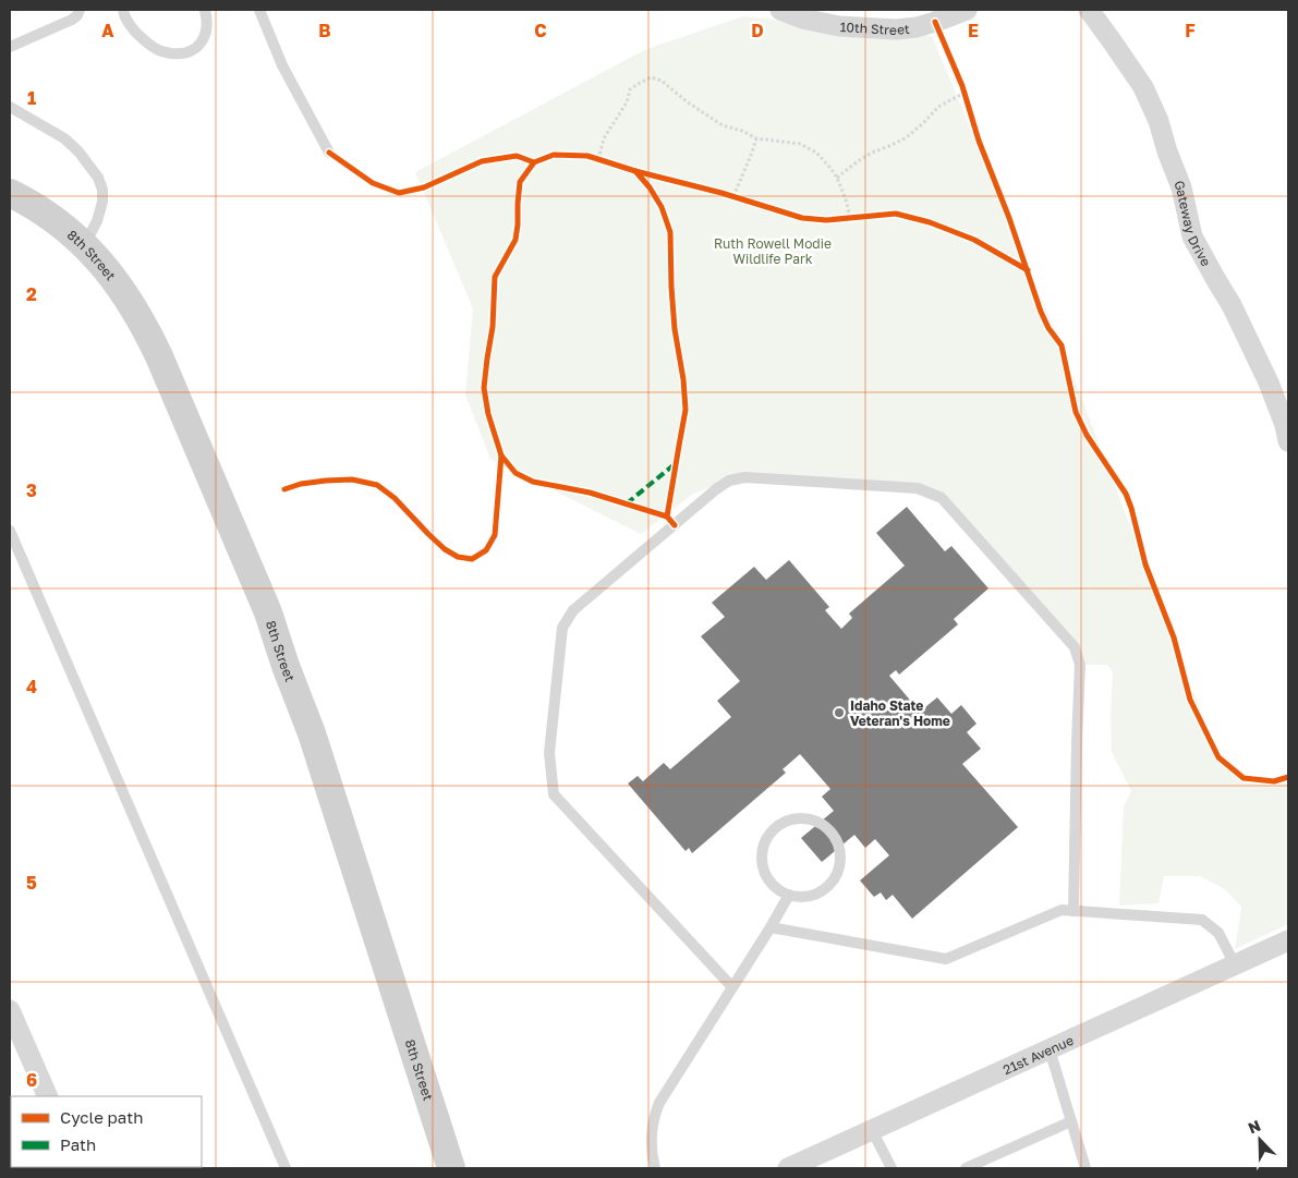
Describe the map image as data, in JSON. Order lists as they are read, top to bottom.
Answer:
{
  "streets": {
    "main road": ["8th Street"],
    "street": ["10th Street", "Gateway Drive", "21st Avenue"]
  },
  "parks": ["Ruth Rowell Modie Wildlife Park"],
  "places": ["Idaho State Veteran's Home"],
  "legend": ["Cycle path", "Path"],
  "north": "top left",
  "grid": {
    "columns": [
      "A",
      "B",
      "C",
      "D",
      "E",
      "F"
    ],
    "rows": [
      "1",
      "2",
      "3",
      "4",
      "5",
      "6"
    ]
  }
}
